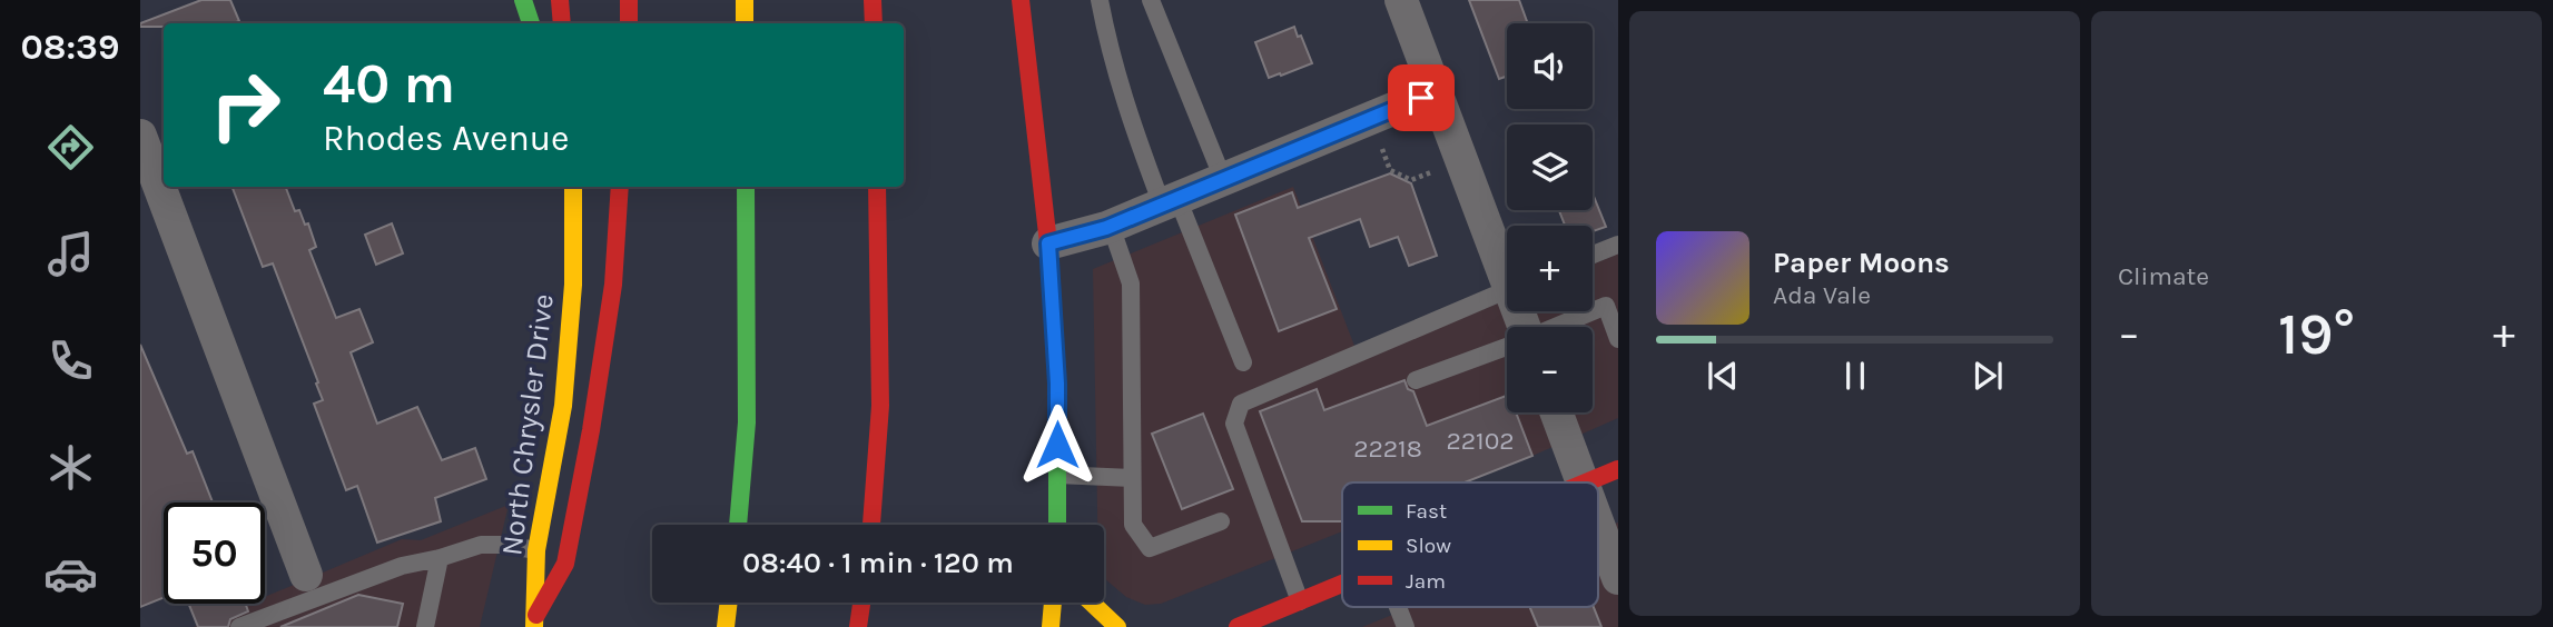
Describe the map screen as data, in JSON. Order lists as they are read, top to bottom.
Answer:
{
  "streets": {
    "main road": ["North Chrysler Drive"]
  },
  "house_numbers": ["22102", "22218"],
  "legend": ["Fast", "Slow", "Jam"],
  "page": {
    "tabs": "08:39",
    "tile": "Climate",
    "map_buttons": ["+", "−"],
    "turn": ["40 m", "Rhodes Avenue"],
    "song": ["Paper Moons", "Ada Vale"],
    "heat": ["−", "19°", "+"],
    "limit": "50",
    "trip": "08:40 · 1 min · 120 m"
  }
}
